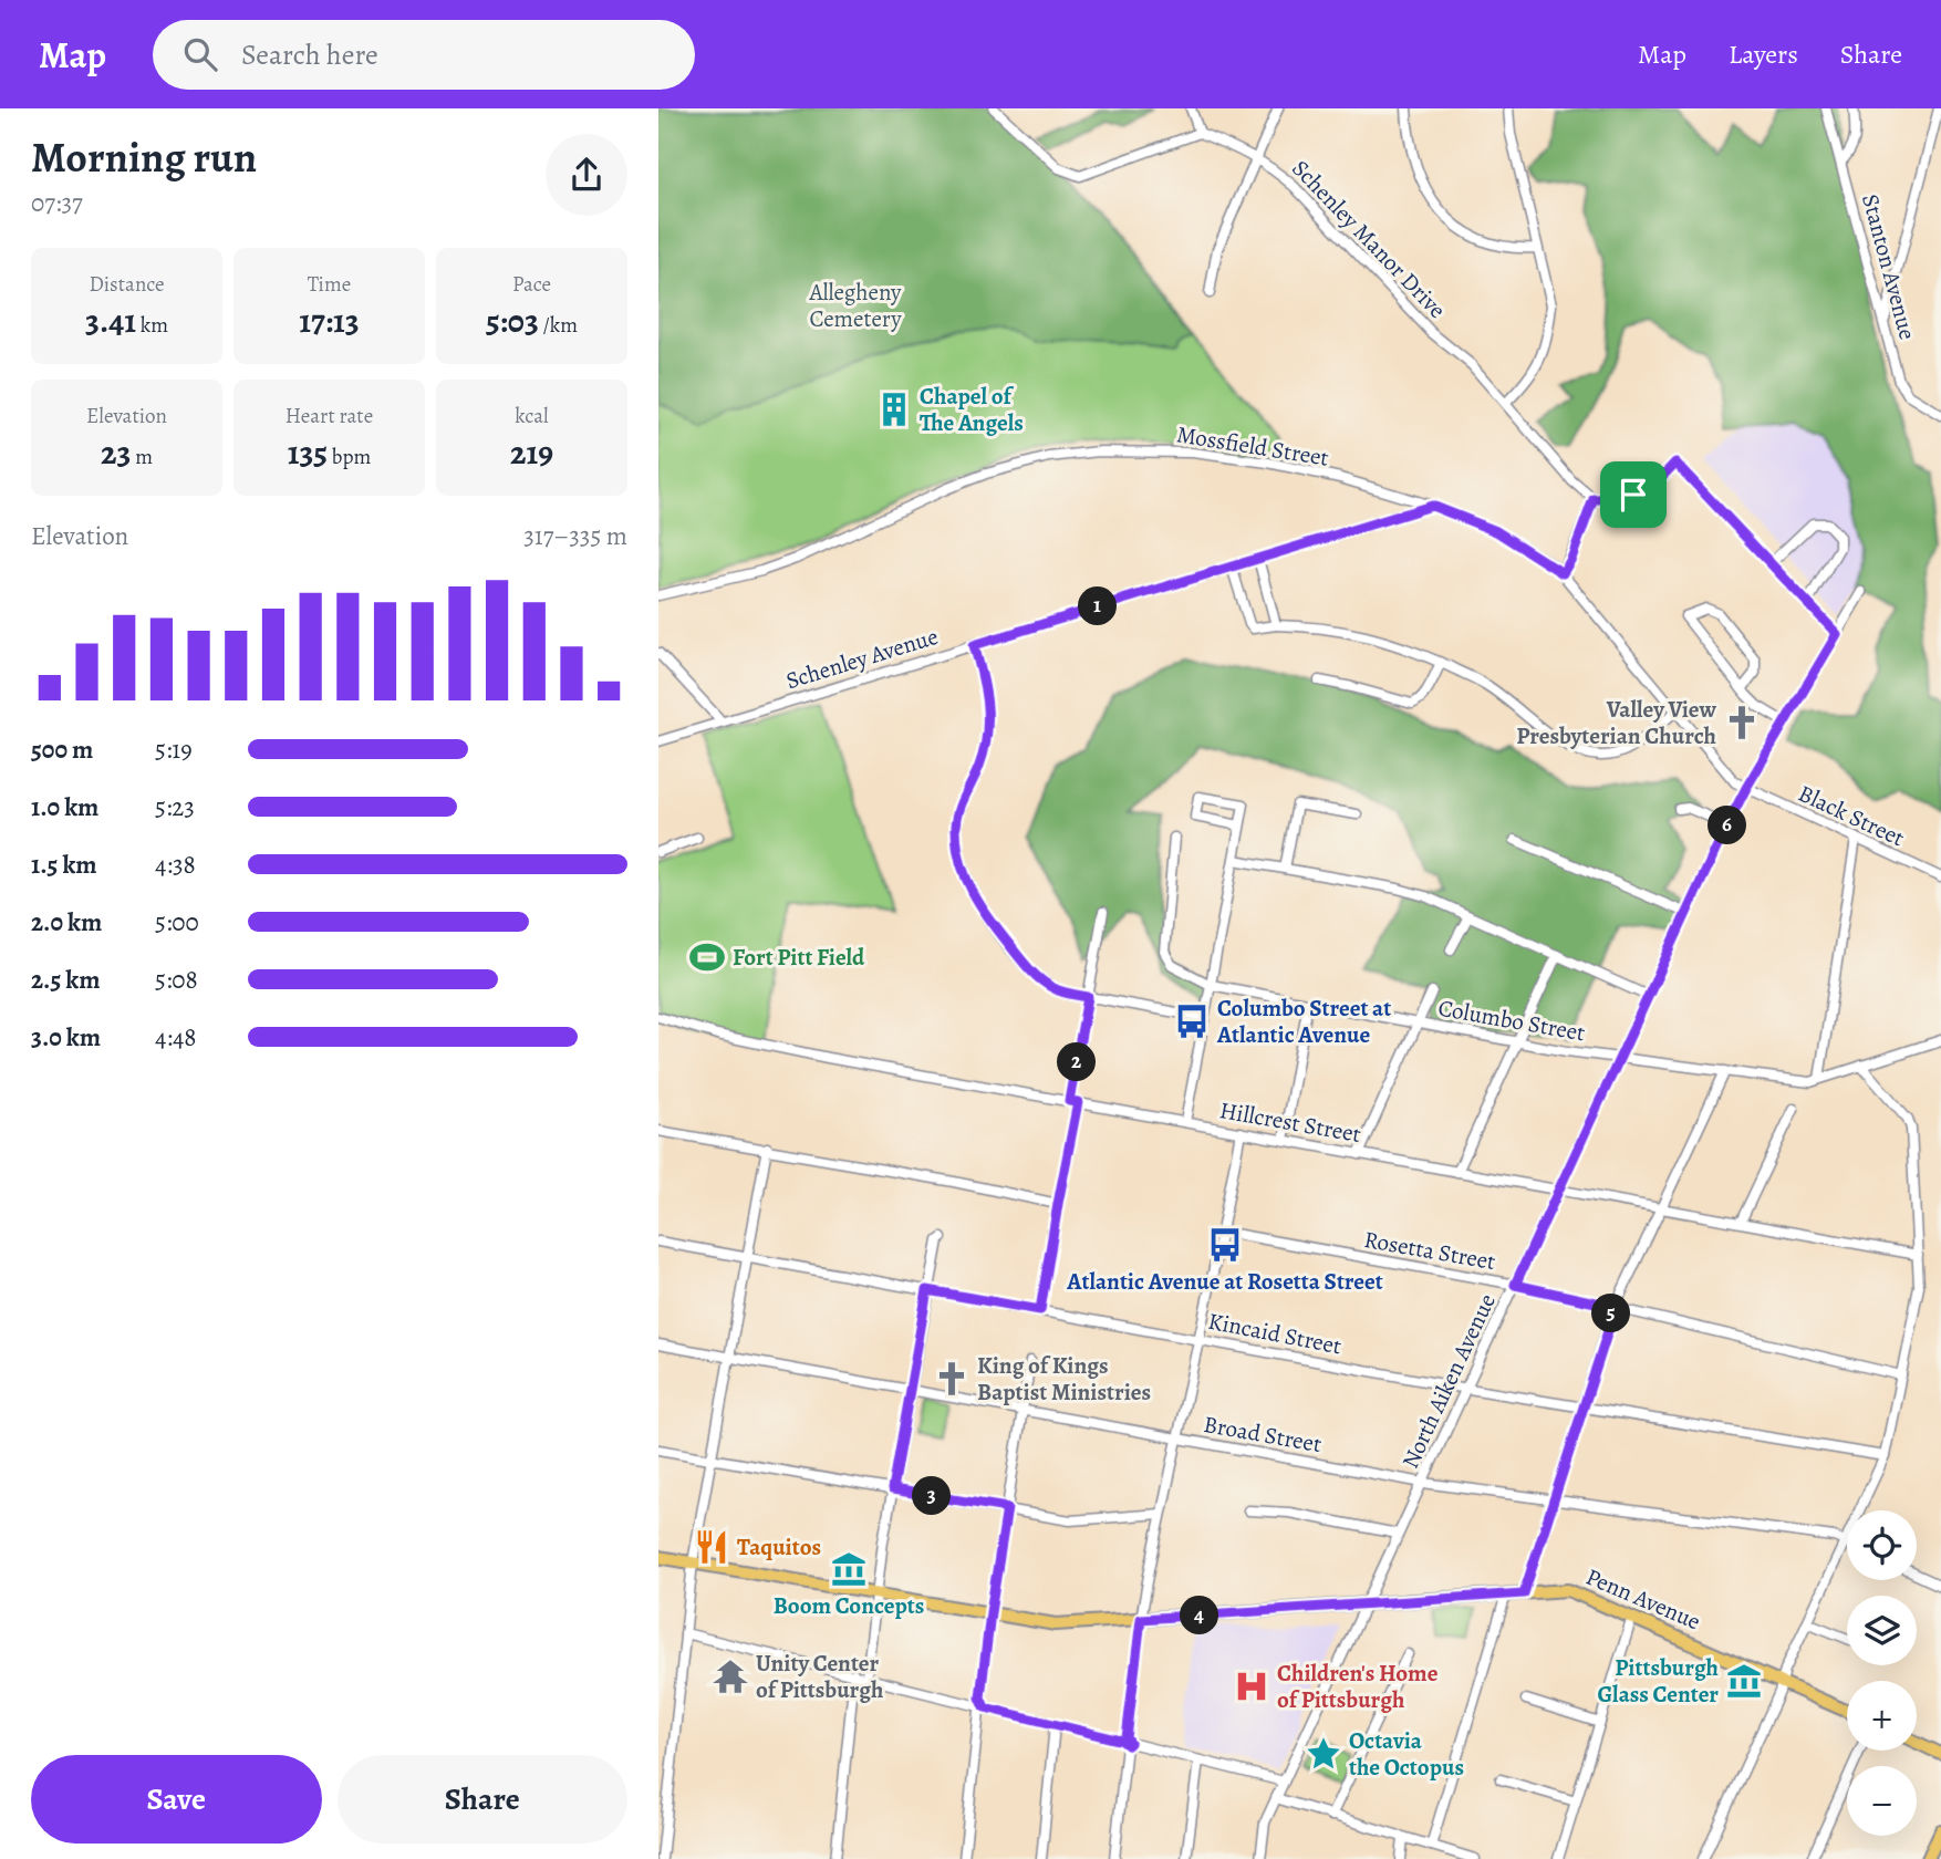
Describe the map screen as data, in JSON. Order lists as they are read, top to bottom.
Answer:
{
  "streets": {
    "main road": ["Penn Avenue"],
    "street": [
      "Schenley Manor Drive",
      "Stanton Avenue",
      "Mossfield Street",
      "Schenley Avenue",
      "Black Street",
      "Columbo Street",
      "Hillcrest Street",
      "Rosetta Street",
      "Kincaid Street",
      "North Aiken Avenue",
      "Broad Street"
    ]
  },
  "crossings": [
    ["Mossfield Street", "Schenley Avenue"],
    ["Mossfield Street", "Black Street"],
    ["Mossfield Street", "North Aiken Avenue"],
    ["Black Street", "North Aiken Avenue"],
    ["Columbo Street", "North Aiken Avenue"],
    ["Hillcrest Street", "North Aiken Avenue"],
    ["Rosetta Street", "North Aiken Avenue"],
    ["Kincaid Street", "North Aiken Avenue"],
    ["North Aiken Avenue", "Broad Street"],
    ["North Aiken Avenue", "Penn Avenue"]
  ],
  "parks": ["Allegheny Cemetery"],
  "places": {
    "building": ["Chapel of The Angels"],
    "church": ["Valley View Presbyterian Church", "King of Kings Baptist Ministries"],
    "sports": ["Fort Pitt Field"],
    "bus stop": ["Columbo Street at Atlantic Avenue", "Atlantic Avenue at Rosetta Street"],
    "restaurant": ["Taquitos"],
    "museum": ["Boom Concepts", "Pittsburgh Glass Center"],
    "temple": ["Unity Center of Pittsburgh"],
    "hospital": ["Children's Home of Pittsburgh"],
    "place": ["Octavia the Octopus"]
  },
  "page": {
    "header": "Map",
    "search": "Search here",
    "nav": ["Map", "Layers", "Share"],
    "heading": ["Morning run", "07:37"],
    "stats": [
      ["Distance", "3.41 km"],
      ["Time", "17:13"],
      ["Pace", "5:03 /km"],
      ["Elevation", "23 m"],
      ["Heart rate", "135 bpm"],
      ["kcal", "219"]
    ],
    "chart": ["Elevation", "317–335 m"],
    "pins": [
      "1",
      "6",
      "2",
      "5",
      "3",
      "4"
    ],
    "list": [
      {
        "name": "500 m",
        "note": "5:19"
      },
      {
        "name": "1.0 km",
        "note": "5:23"
      },
      {
        "name": "1.5 km",
        "note": "4:38"
      },
      {
        "name": "2.0 km",
        "note": "5:00"
      },
      {
        "name": "2.5 km",
        "note": "5:08"
      },
      {
        "name": "3.0 km",
        "note": "4:48"
      }
    ],
    "map_buttons": ["+", "−"],
    "buttons": ["Save", "Share"]
  }
}
